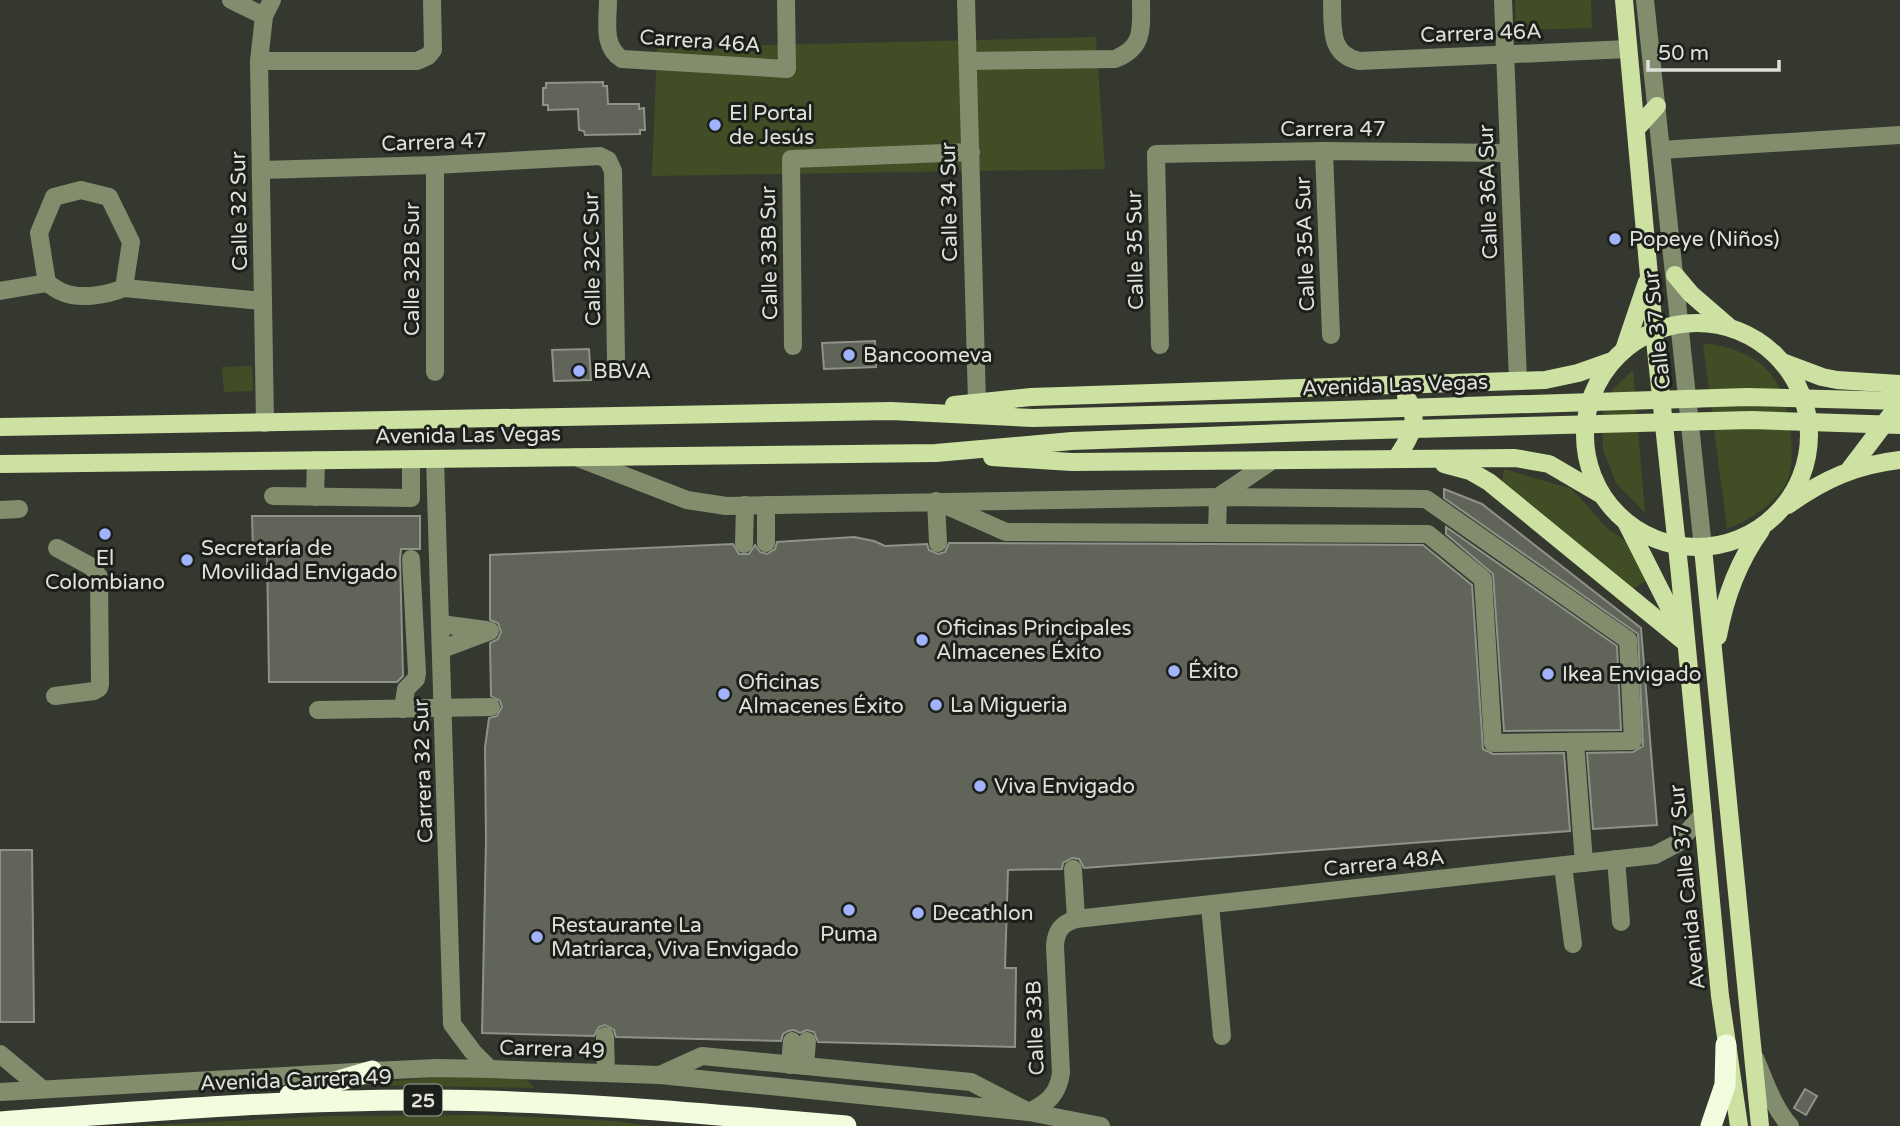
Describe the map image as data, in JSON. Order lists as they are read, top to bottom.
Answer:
{
  "streets": {
    "highway": ["Avenida Carrera 49", "25"],
    "main road": ["Calle 37 Sur", "Avenida Las Vegas", "Avenida Calle 37 Sur"],
    "street": [
      "Carrera 46A",
      "Carrera 47",
      "Calle 36A Sur",
      "Calle 34 Sur",
      "Calle 32 Sur",
      "Calle 35A Sur",
      "Calle 35 Sur",
      "Calle 33B Sur",
      "Calle 32C Sur",
      "Calle 32B Sur",
      "Carrera 32 Sur",
      "Carrera 48A",
      "Calle 33B",
      "Carrera 49"
    ]
  },
  "crossings": [
    ["Carrera 46A", "Calle 36A Sur"],
    ["Carrera 46A", "Calle 37 Sur"],
    ["Carrera 47", "Calle 36A Sur"],
    ["Carrera 47", "Calle 32 Sur"],
    ["Carrera 47", "Calle 35A Sur"],
    ["Carrera 47", "Calle 35 Sur"],
    ["Carrera 47", "Calle 32C Sur"],
    ["Carrera 47", "Calle 32B Sur"],
    ["Calle 36A Sur", "Avenida Las Vegas"],
    ["Calle 34 Sur", "Calle 33B Sur"],
    ["Calle 34 Sur", "Avenida Las Vegas"],
    ["Calle 32 Sur", "Avenida Las Vegas"],
    ["Calle 37 Sur", "Avenida Calle 37 Sur"],
    ["Avenida Las Vegas", "Carrera 32 Sur"],
    ["Carrera 32 Sur", "Carrera 49"],
    ["Carrera 48A", "Avenida Calle 37 Sur"],
    ["Carrera 48A", "Calle 33B"],
    ["Calle 33B", "Carrera 49"]
  ],
  "places": [
    "El Portal de Jesús",
    "Popeye (Niños)",
    "Bancoomeva",
    "BBVA",
    "El Colombiano",
    "Secretaría de Movilidad Envigado",
    "Oficinas Principales Almacenes Éxito",
    "Éxito",
    "Ikea Envigado",
    "Oficinas Almacenes Éxito",
    "La Migueria",
    "Viva Envigado",
    "Puma",
    "Decathlon",
    "Restaurante La Matriarca, Viva Envigado"
  ],
  "scale_bar": "50 m"
}
